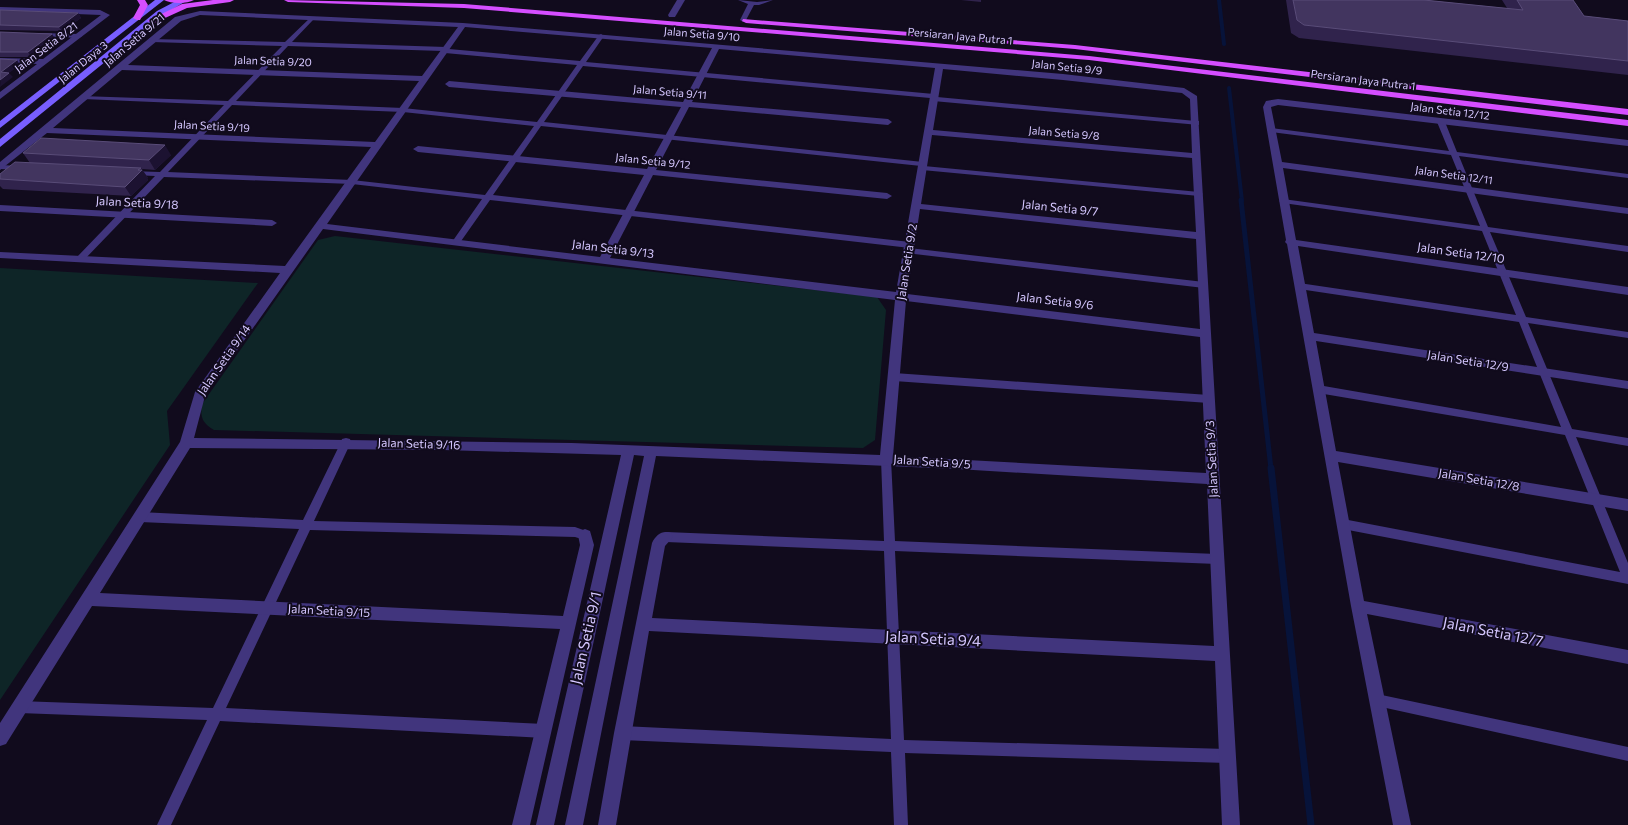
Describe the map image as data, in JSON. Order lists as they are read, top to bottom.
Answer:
{
  "streets": {
    "main road": ["Persiaran Jaya Putra 1"],
    "street": [
      "Jalan Setia 9/10",
      "Jalan Setia 9/21",
      "Jalan Setia 8/21",
      "Jalan Setia 9/20",
      "Jalan Daya 3",
      "Jalan Setia 9/9",
      "Jalan Setia 9/11",
      "Jalan Setia 12/12",
      "Jalan Setia 9/19",
      "Jalan Setia 9/8",
      "Jalan Setia 9/12",
      "Jalan Setia 12/11",
      "Jalan Setia 9/18",
      "Jalan Setia 9/7",
      "Jalan Setia 9/13",
      "Jalan Setia 12/10",
      "Jalan Setia 9/2",
      "Jalan Setia 9/6",
      "Jalan Setia 9/14",
      "Jalan Setia 12/9",
      "Jalan Setia 9/16",
      "Jalan Setia 9/3",
      "Jalan Setia 9/5",
      "Jalan Setia 12/8",
      "Jalan Setia 9/15",
      "Jalan Setia 12/7",
      "Jalan Setia 9/1",
      "Jalan Setia 9/4"
    ]
  },
  "crossings": [
    ["Jalan Setia 9/10", "Jalan Setia 9/21"],
    ["Jalan Setia 9/10", "Jalan Setia 9/9"],
    ["Jalan Setia 9/10", "Jalan Setia 9/2"],
    ["Jalan Setia 9/10", "Jalan Setia 9/14"],
    ["Jalan Setia 9/21", "Jalan Setia 9/20"],
    ["Jalan Setia 9/21", "Jalan Setia 9/19"],
    ["Jalan Setia 9/21", "Jalan Setia 9/14"],
    ["Jalan Setia 9/20", "Jalan Setia 9/14"],
    ["Jalan Setia 9/9", "Jalan Setia 9/2"],
    ["Jalan Setia 9/9", "Jalan Setia 9/3"],
    ["Jalan Setia 9/19", "Jalan Setia 9/14"],
    ["Jalan Setia 9/8", "Jalan Setia 9/2"],
    ["Jalan Setia 9/8", "Jalan Setia 9/3"],
    ["Jalan Setia 9/7", "Jalan Setia 9/2"],
    ["Jalan Setia 9/7", "Jalan Setia 9/3"],
    ["Jalan Setia 9/13", "Jalan Setia 9/2"],
    ["Jalan Setia 9/13", "Jalan Setia 9/6"],
    ["Jalan Setia 9/13", "Jalan Setia 9/14"],
    ["Jalan Setia 9/2", "Jalan Setia 9/6"],
    ["Jalan Setia 9/2", "Jalan Setia 9/5"],
    ["Jalan Setia 9/6", "Jalan Setia 9/3"],
    ["Jalan Setia 9/14", "Jalan Setia 9/16"],
    ["Jalan Setia 9/14", "Jalan Setia 9/15"],
    ["Jalan Setia 9/16", "Jalan Setia 9/5"],
    ["Jalan Setia 9/16", "Jalan Setia 9/1"],
    ["Jalan Setia 9/3", "Jalan Setia 9/5"],
    ["Jalan Setia 9/3", "Jalan Setia 9/4"],
    ["Jalan Setia 9/5", "Jalan Setia 9/1"]
  ]
}
